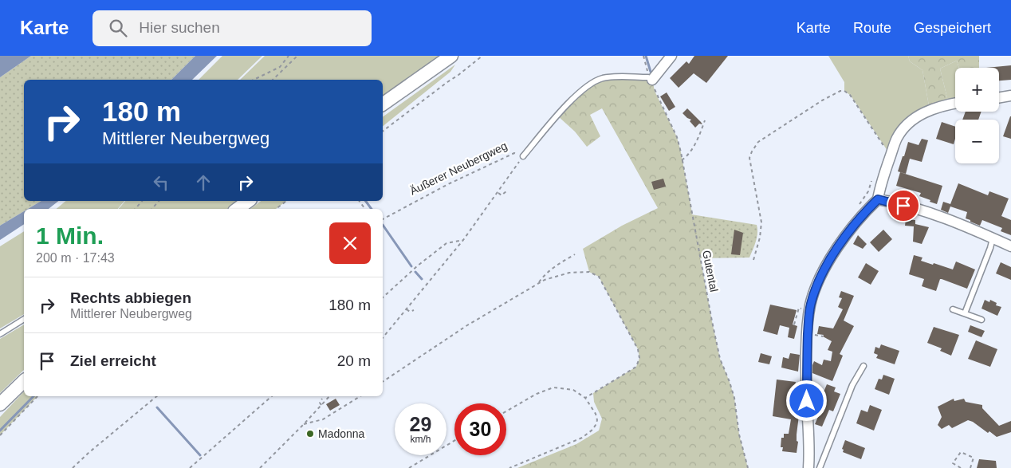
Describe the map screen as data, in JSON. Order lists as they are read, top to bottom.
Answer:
{
  "streets": {
    "lane": ["Äußerer Neubergweg"],
    "path": ["Gutental"]
  },
  "crossings": [
    ["Äußerer Neubergweg", "Gutental"]
  ],
  "places": ["Madonna"],
  "page": {
    "header": "Karte",
    "search": "Hier suchen",
    "nav": ["Karte", "Route", "Gespeichert"],
    "map_buttons": ["+", "−"],
    "turn": ["180 m", "Mittlerer Neubergweg"],
    "heading": ["1 Min.", "200 m · 17:43"],
    "list": [
      {
        "name": "Rechts abbiegen",
        "note": "Mittlerer Neubergweg",
        "value": "180 m"
      },
      {
        "name": "Ziel erreicht",
        "value": "20 m"
      }
    ],
    "speed": "29 km/h",
    "limit": "30"
  }
}
